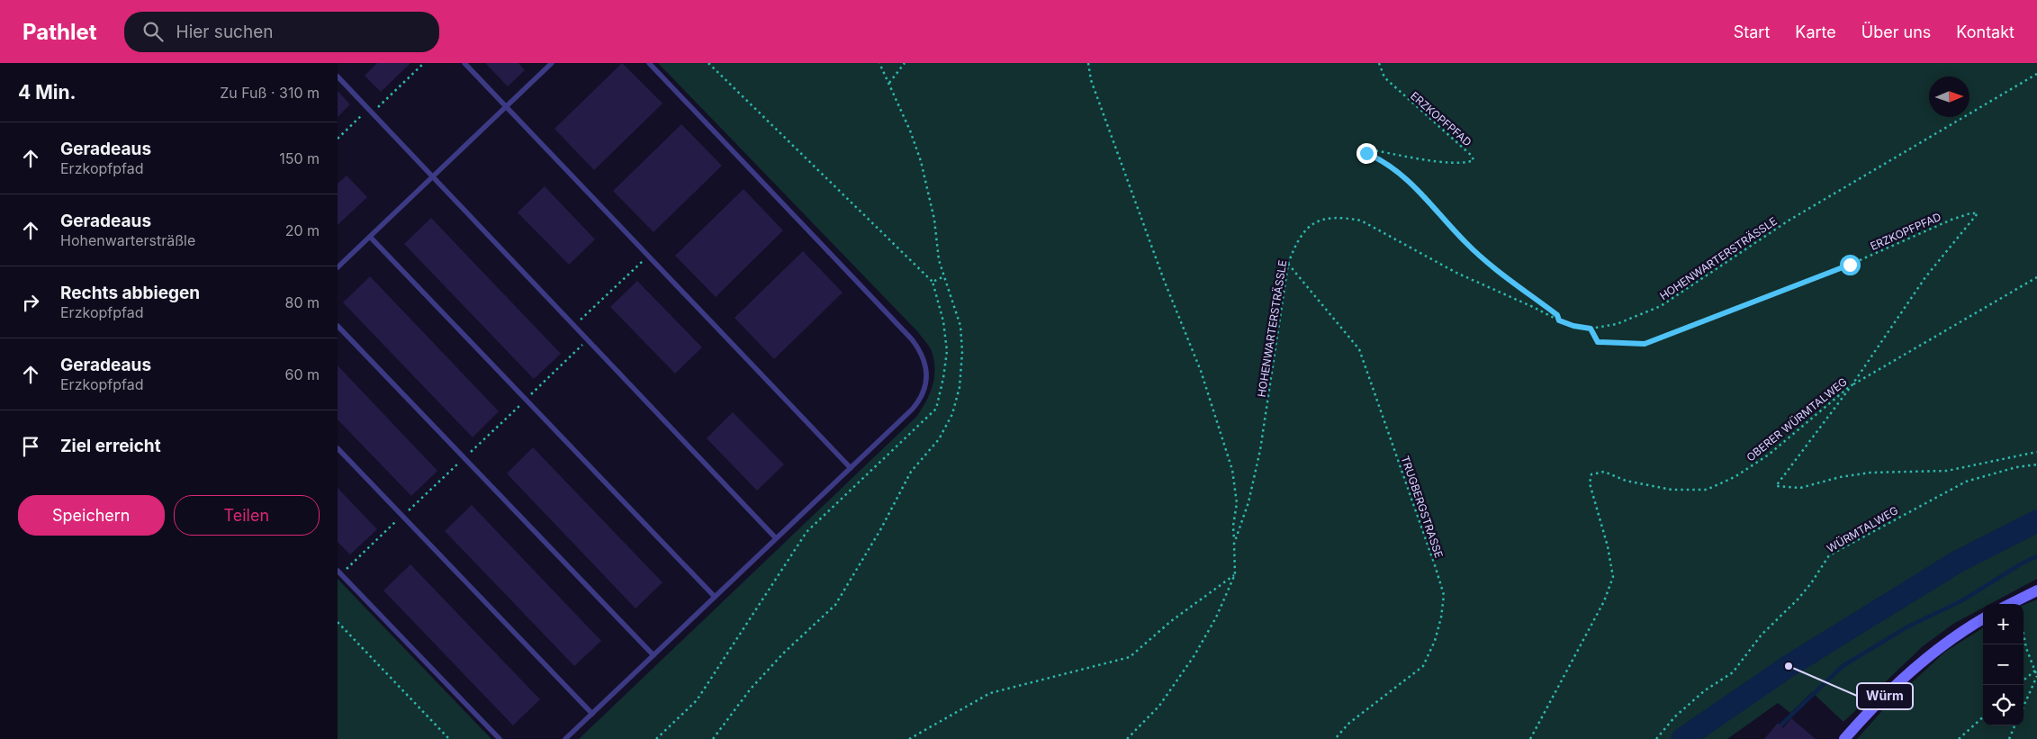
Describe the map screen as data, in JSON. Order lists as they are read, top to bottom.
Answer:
{
  "streets": {
    "path": [
      "ERZKOPFPFAD",
      "HOHENWARTERSTRÄSSLE",
      "OBERER WÜRMTALWEG",
      "TRUGBERGSTRASSE",
      "WÜRMTALWEG"
    ]
  },
  "crossings": [
    ["ERZKOPFPFAD", "HOHENWARTERSTRÄSSLE"],
    ["ERZKOPFPFAD", "OBERER WÜRMTALWEG"],
    ["HOHENWARTERSTRÄSSLE", "TRUGBERGSTRASSE"]
  ],
  "places": ["Würm"],
  "north": "right",
  "page": {
    "header": "Pathlet",
    "search": "Hier suchen",
    "nav": [
      "Start",
      "Karte",
      "Über uns",
      "Kontakt"
    ],
    "heading": ["4 Min.", "Zu Fuß · 310 m"],
    "list": [
      ["Geradeaus", "Erzkopfpfad", "150 m"],
      ["Geradeaus", "Hohenwartersträßle", "20 m"],
      ["Rechts abbiegen", "Erzkopfpfad", "80 m"],
      ["Geradeaus", "Erzkopfpfad", "60 m"],
      "Ziel erreicht"
    ],
    "buttons": ["Speichern", "Teilen"],
    "map_buttons": ["+", "−"]
  }
}
